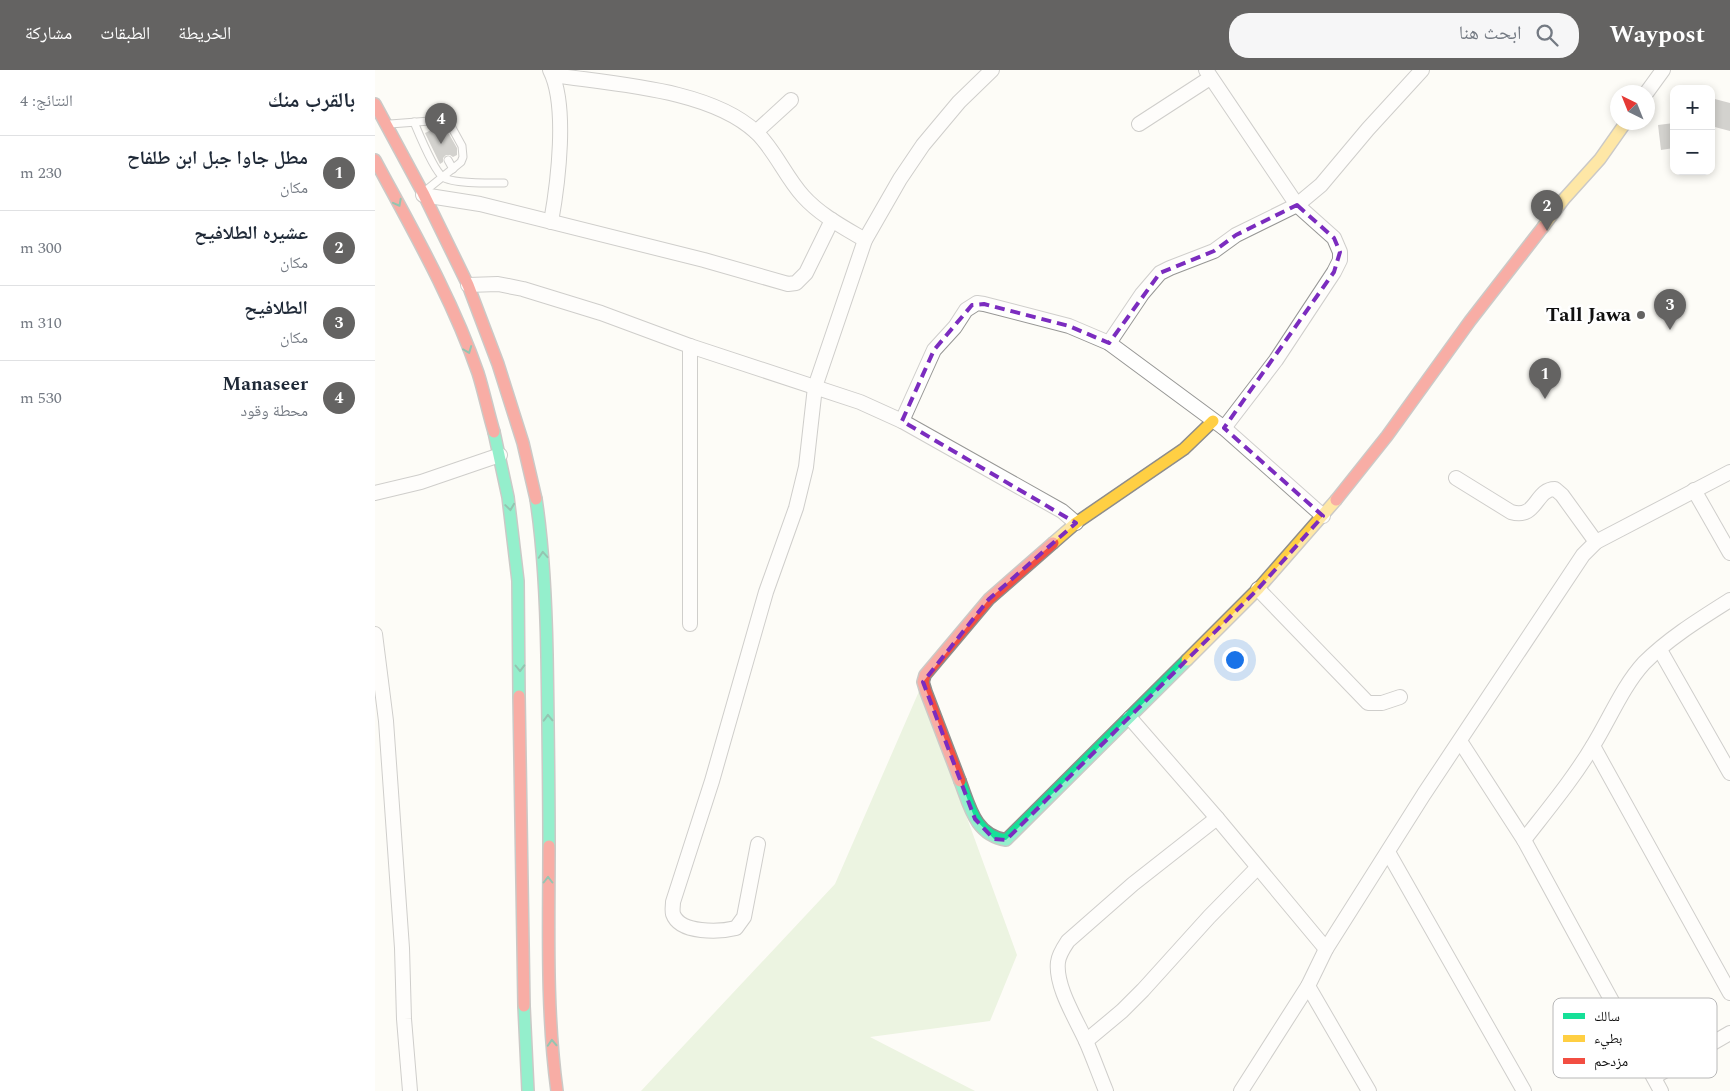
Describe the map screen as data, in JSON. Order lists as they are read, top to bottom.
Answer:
{
  "places": ["Tall Jawa"],
  "legend": ["سالك", "بطيء", "مزدحم"],
  "north": "top left",
  "page": {
    "header": "Waypost",
    "search": "ابحث هنا",
    "nav": ["الخريطة", "الطبقات", "مشاركة"],
    "heading": ["بالقرب منك", "النتائج: 4"],
    "map_buttons": ["+", "−"],
    "pins": [
      "4",
      "2",
      "3",
      "1"
    ],
    "list": [
      {
        "mark": "1",
        "name": "مطل جاوا جبل ابن طلفاح",
        "note": "مكان",
        "value": "230 m"
      },
      {
        "mark": "2",
        "name": "عشيره الطلافيح",
        "note": "مكان",
        "value": "300 m"
      },
      {
        "mark": "3",
        "name": "الطلافيح",
        "note": "مكان",
        "value": "310 m"
      },
      {
        "mark": "4",
        "name": "Manaseer",
        "note": "محطة وقود",
        "value": "530 m"
      }
    ]
  }
}
